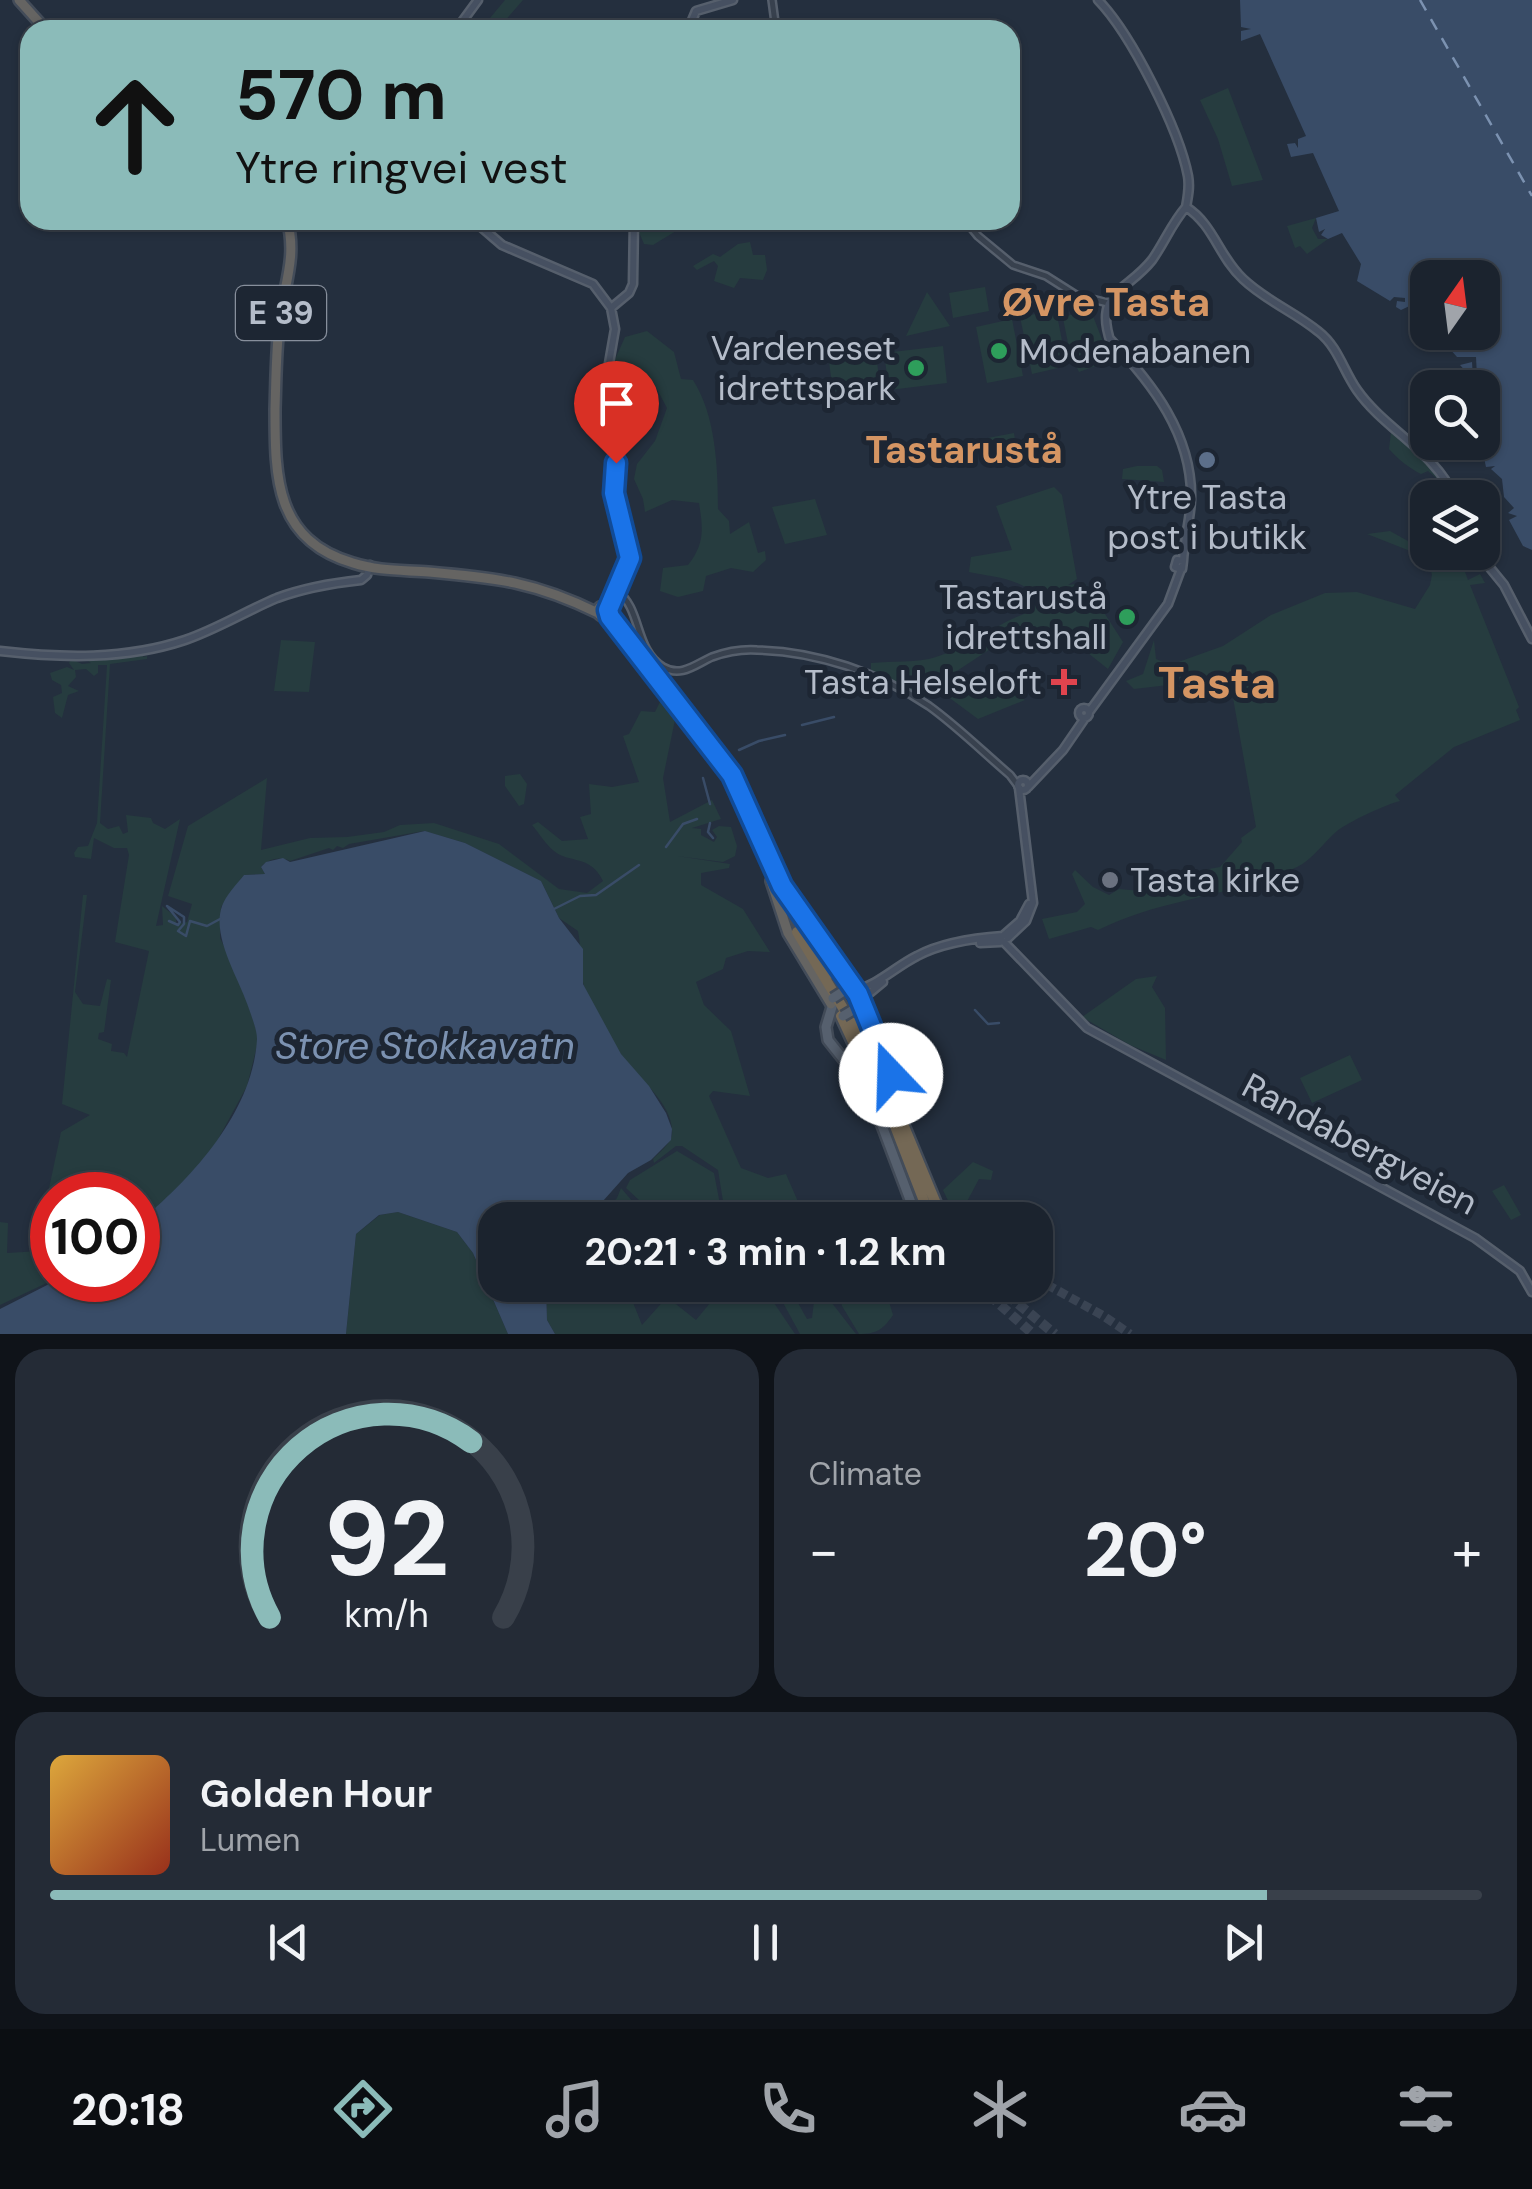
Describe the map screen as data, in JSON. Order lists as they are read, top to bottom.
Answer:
{
  "streets": {
    "highway": ["E 39"],
    "main road": ["Randabergveien"]
  },
  "districts": ["Øvre Tasta", "Tastarustå", "Tasta"],
  "water": ["Store Stokkavatn"],
  "places": {
    "other": [
      "Modenabanen",
      "Vardeneset idrettspark",
      "Ytre Tasta post i butikk",
      "Tastarustå idrettshall",
      "Tasta kirke"
    ],
    "health": ["Tasta Helseloft"]
  },
  "north": "top",
  "page": {
    "turn": ["570 m", "Ytre ringvei vest"],
    "limit": "100",
    "trip": "20:21 · 3 min · 1.2 km",
    "tile": "Climate",
    "heat": ["−", "20°", "+"],
    "song": ["Golden Hour", "Lumen"],
    "tabs": "20:18",
    "gauge": ["92", "km/h"]
  }
}
